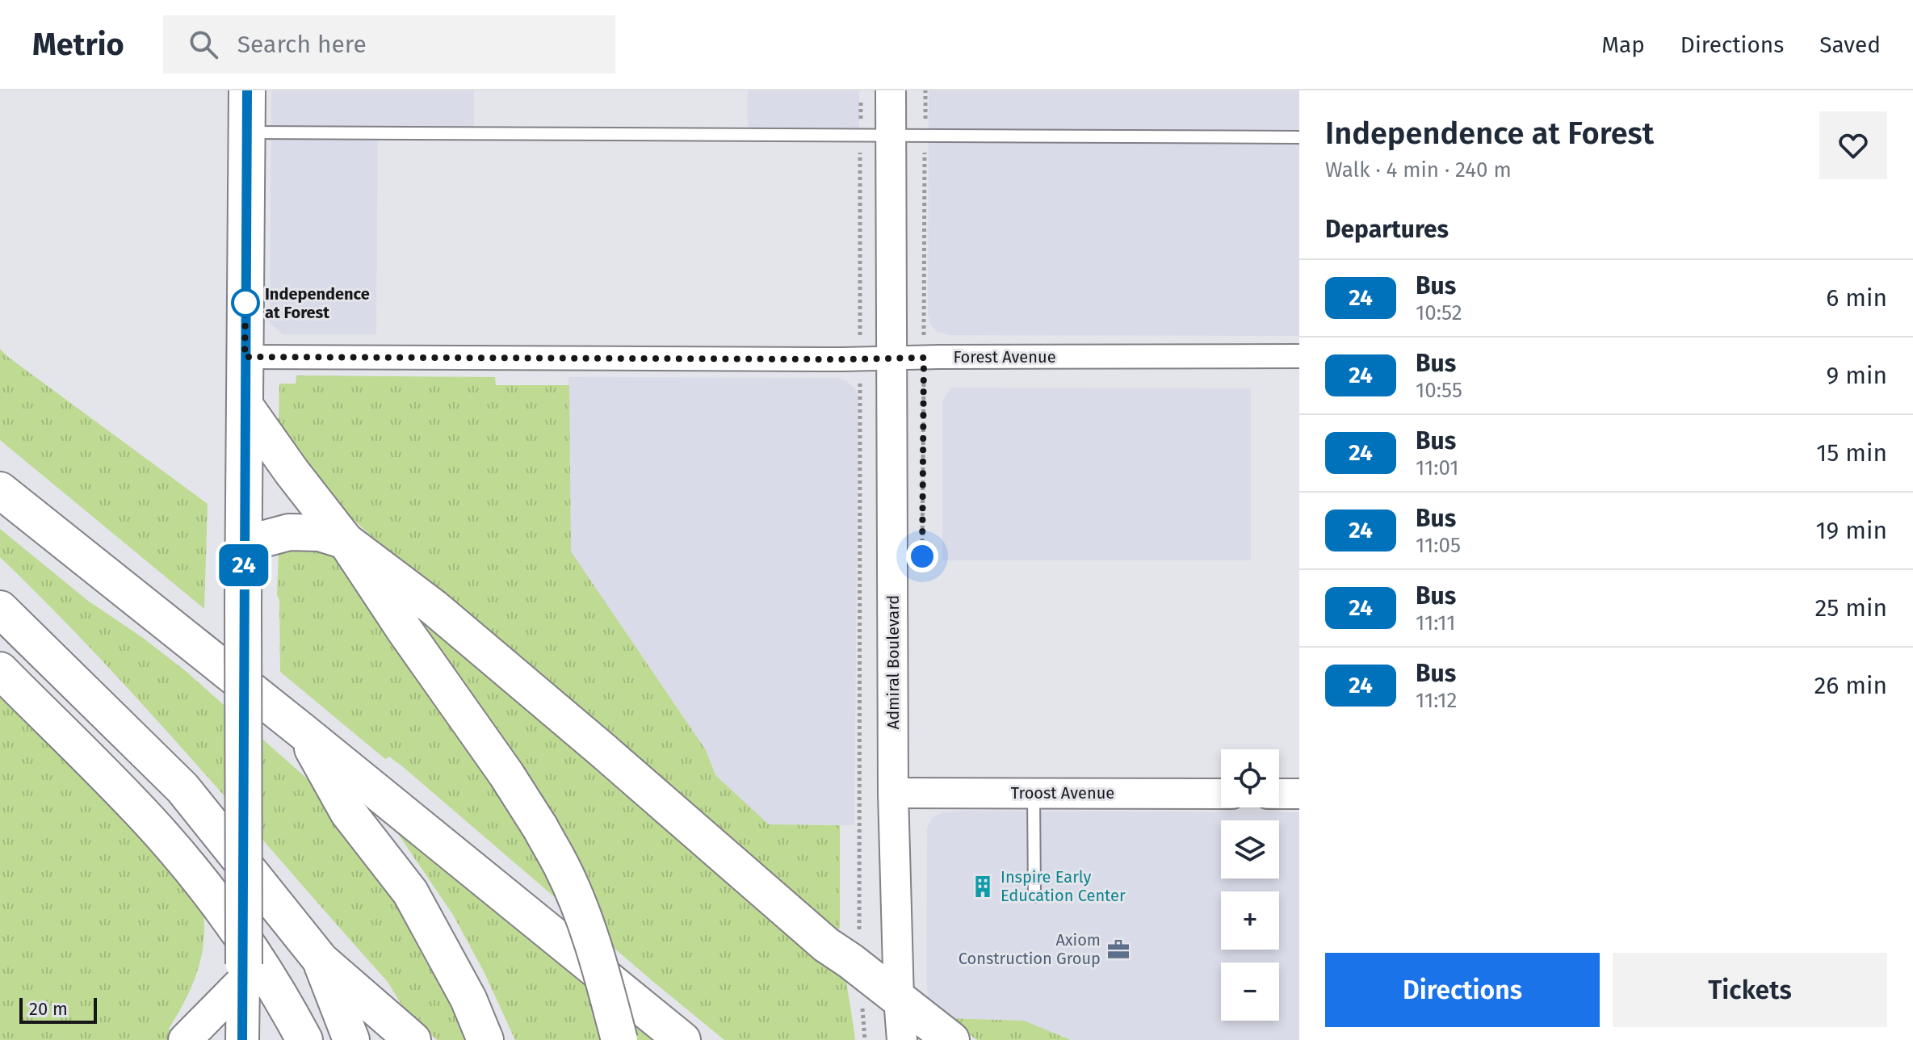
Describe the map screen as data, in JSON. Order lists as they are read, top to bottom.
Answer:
{
  "streets": {
    "street": ["Forest Avenue", "Admiral Boulevard", "Troost Avenue"]
  },
  "crossings": [
    ["Forest Avenue", "Admiral Boulevard"],
    ["Admiral Boulevard", "Troost Avenue"]
  ],
  "places": {
    "other": ["Independence at Forest"],
    "building": ["Inspire Early Education Center"],
    "office": ["Axiom Construction Group"]
  },
  "lines": ["bus line 24"],
  "scale_bar": "20 m",
  "page": {
    "header": "Metrio",
    "search": "Search here",
    "nav": ["Map", "Directions", "Saved"],
    "on_map": "24",
    "heading": [
      ["Independence at Forest", "Walk · 4 min · 240 m"],
      "Departures"
    ],
    "list": [
      {
        "mark": "24",
        "name": "Bus",
        "note": "10:52",
        "value": "6 min"
      },
      {
        "mark": "24",
        "name": "Bus",
        "note": "10:55",
        "value": "9 min"
      },
      {
        "mark": "24",
        "name": "Bus",
        "note": "11:01",
        "value": "15 min"
      },
      {
        "mark": "24",
        "name": "Bus",
        "note": "11:05",
        "value": "19 min"
      },
      {
        "mark": "24",
        "name": "Bus",
        "note": "11:11",
        "value": "25 min"
      },
      {
        "mark": "24",
        "name": "Bus",
        "note": "11:12",
        "value": "26 min"
      }
    ],
    "map_buttons": ["+", "−"],
    "buttons": ["Directions", "Tickets"],
    "scale": "20 m"
  }
}
